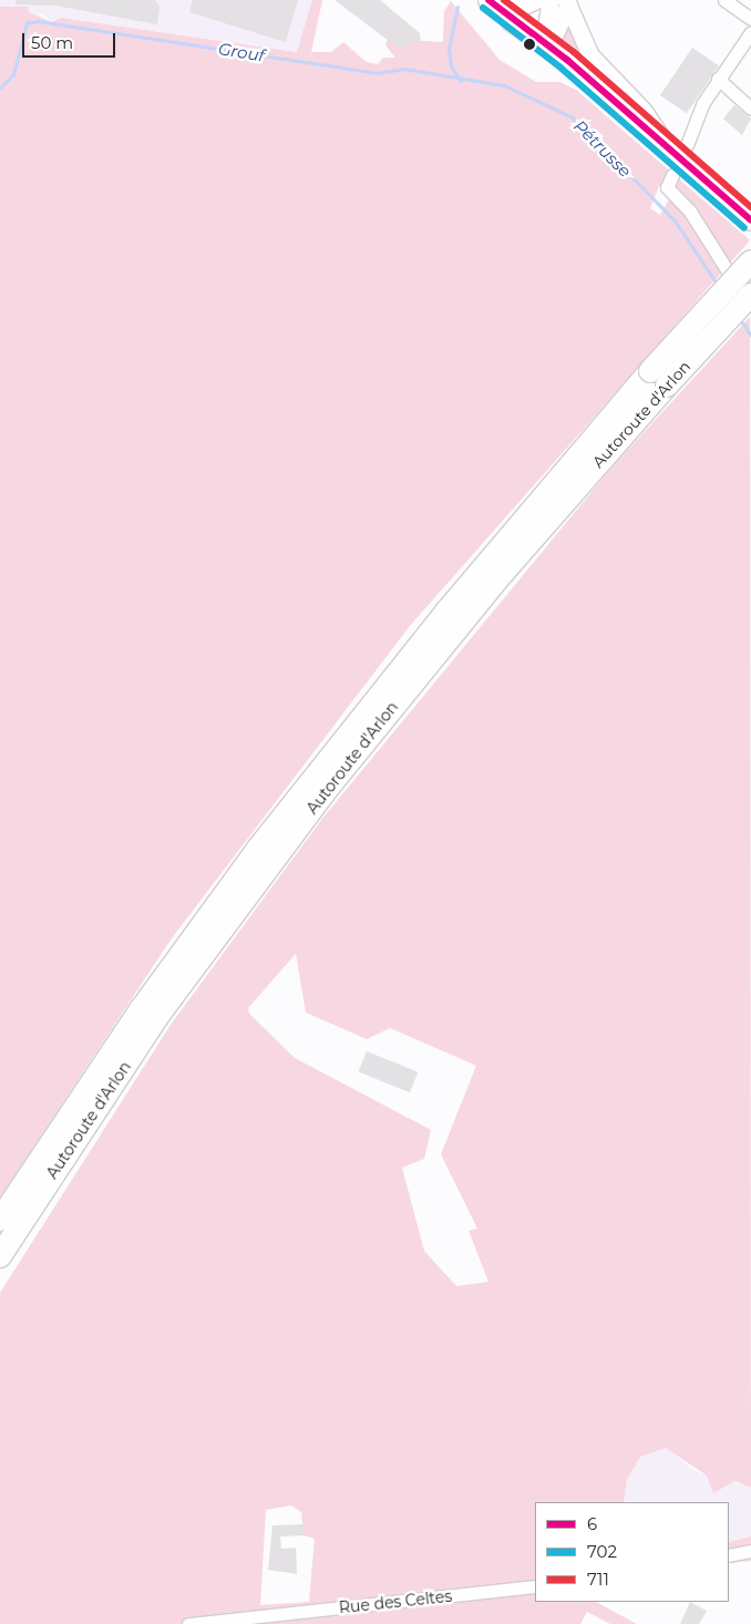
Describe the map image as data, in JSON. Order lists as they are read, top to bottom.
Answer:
{
  "streets": {
    "highway": ["Autoroute d'Arlon"],
    "street": ["Rue des Celtes"]
  },
  "water": ["Grouf", "Pétrusse"],
  "lines": ["transit line 6", "transit line 711", "transit line 702"],
  "legend": ["6", "702", "711"],
  "scale_bar": "50 m"
}
